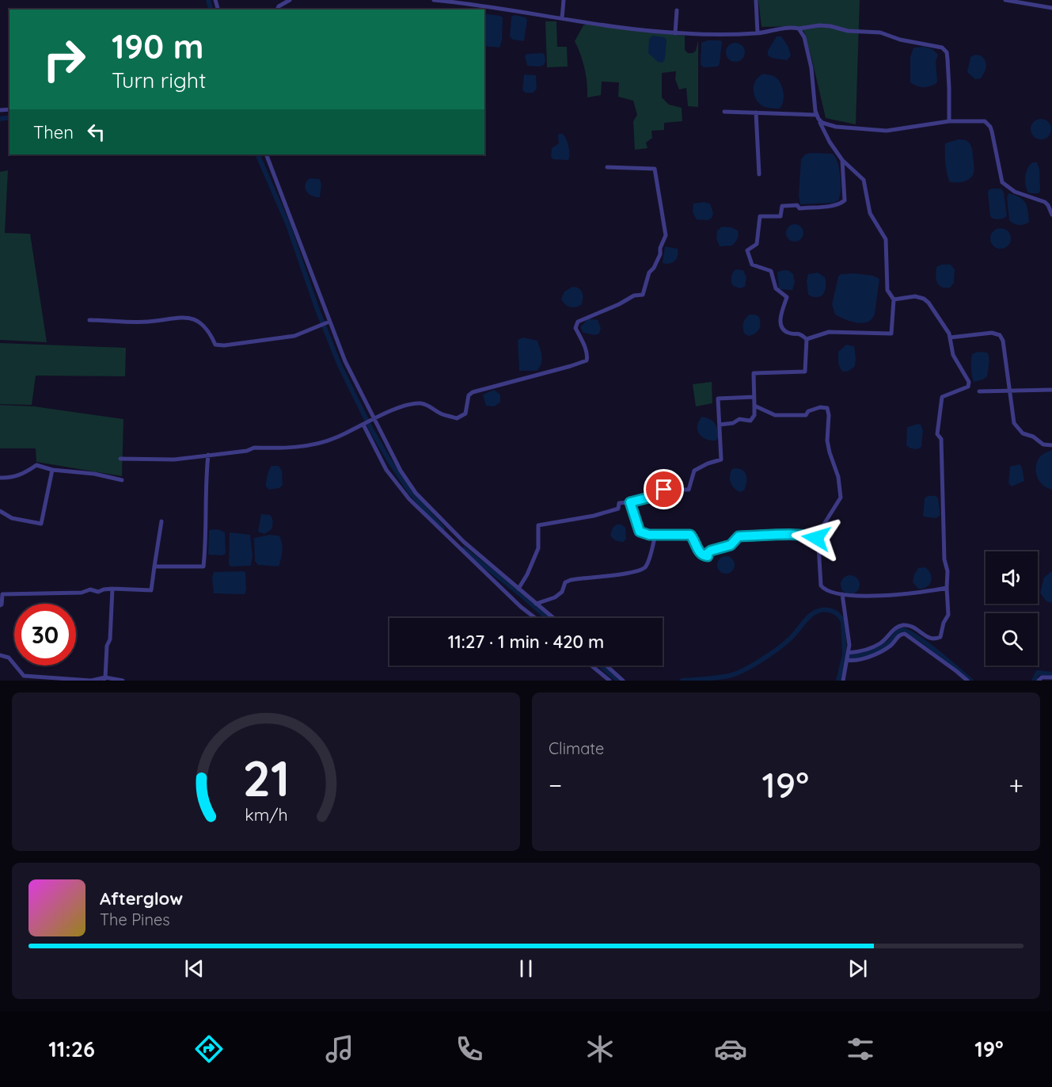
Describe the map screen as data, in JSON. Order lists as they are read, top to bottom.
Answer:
{
  "page": {
    "turn": ["190 m", "Turn right"],
    "then": "Then",
    "limit": "30",
    "trip": "11:27 · 1 min · 420 m",
    "tile": "Climate",
    "heat": ["−", "19°", "+"],
    "song": ["Afterglow", "The Pines"],
    "tabs": ["11:26", "19°"],
    "gauge": ["21", "km/h"]
  }
}
